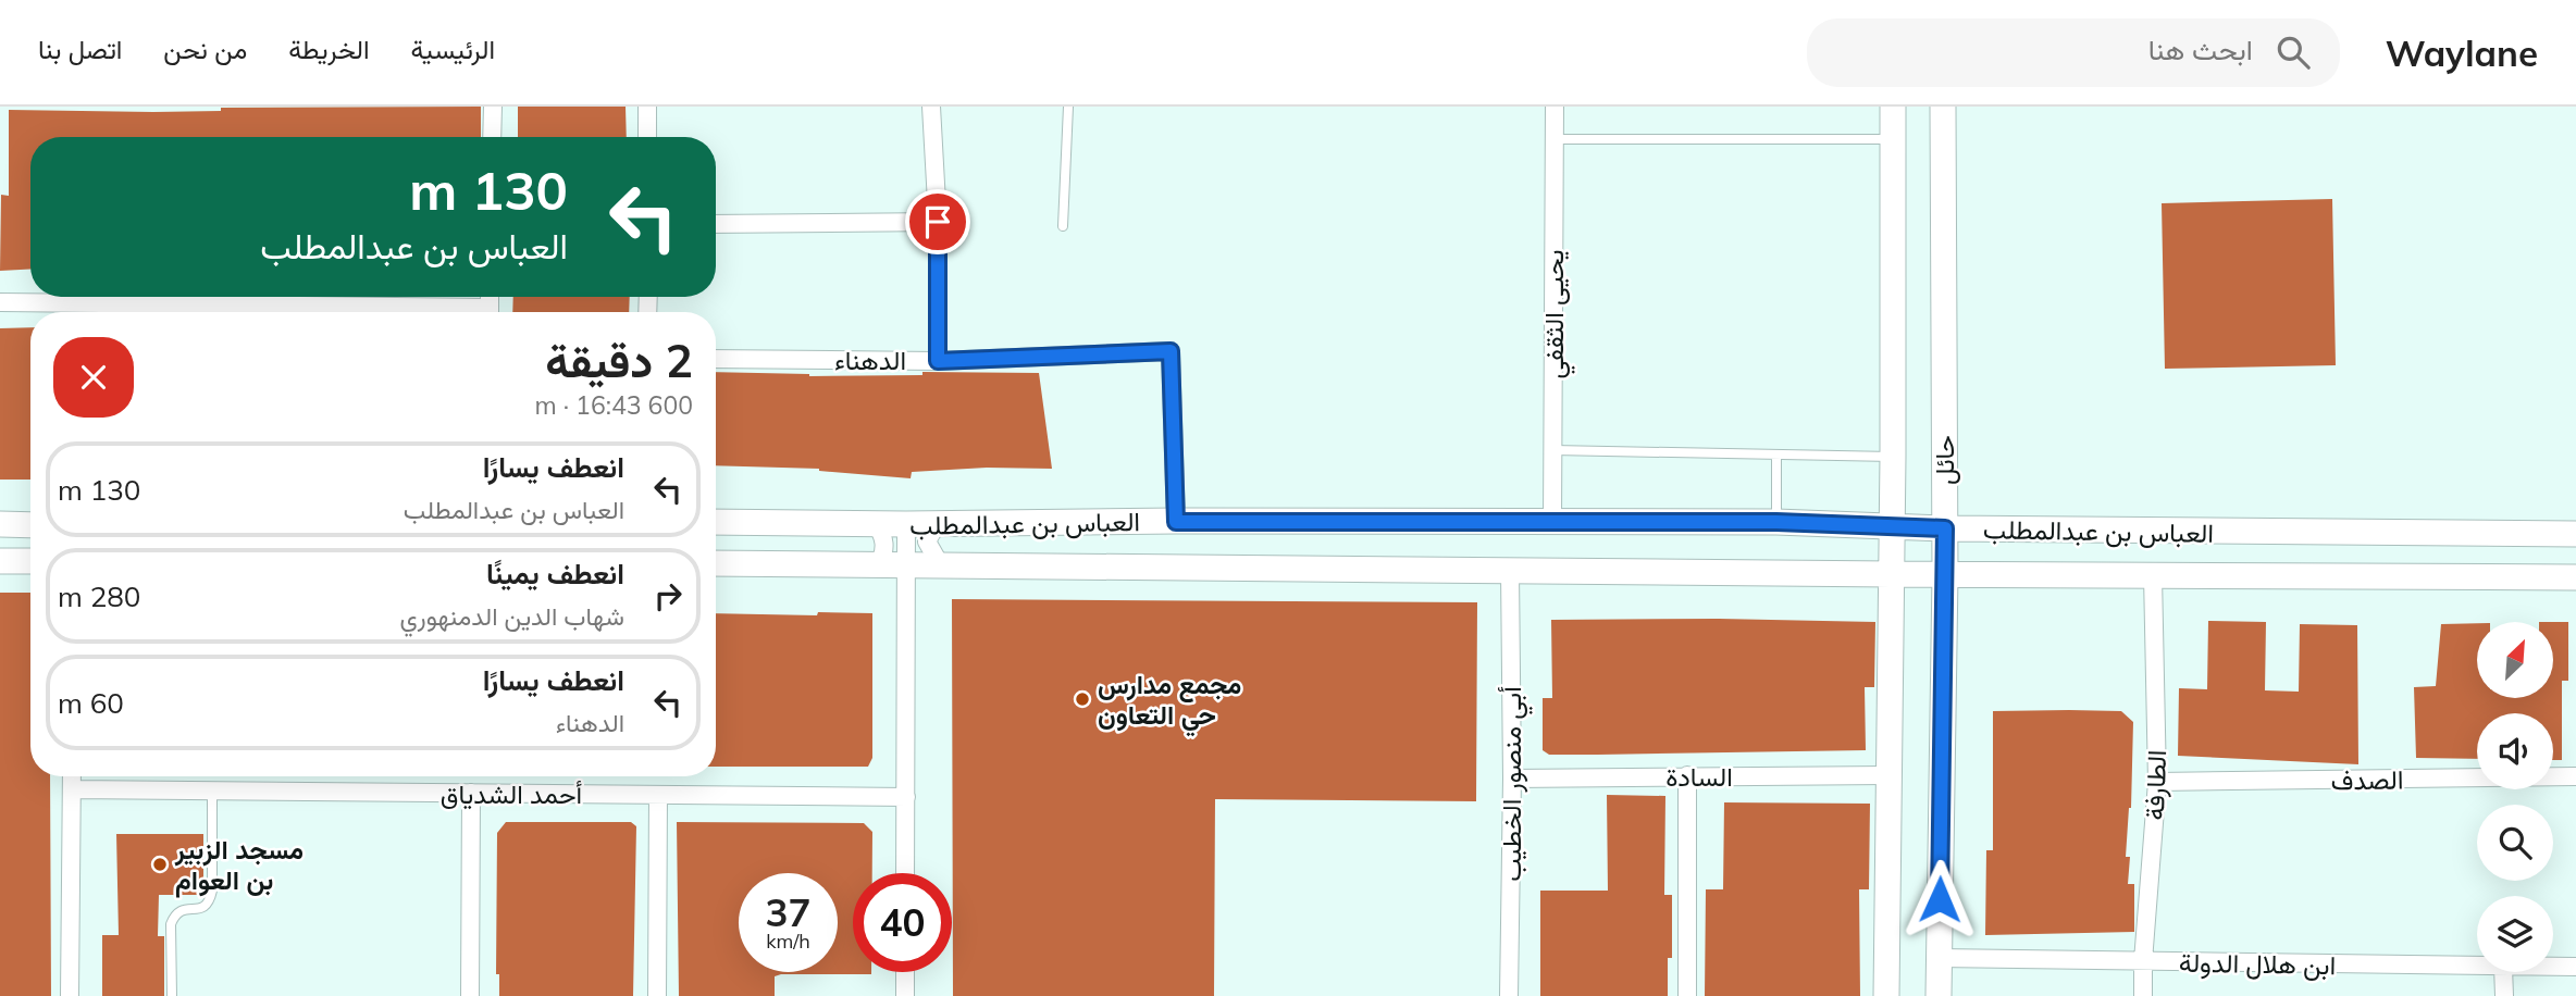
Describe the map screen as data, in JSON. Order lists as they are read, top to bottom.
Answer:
{
  "streets": {
    "street": [
      "يحيى الثقفي",
      "الدهناء",
      "حائل",
      "العباس بن عبدالمطلب",
      "السادة",
      "الصدف",
      "أبي منصور الخطيب",
      "الطارفة",
      "أحمد الشدياق",
      "ابن هلال الدولة"
    ]
  },
  "crossings": [
    ["يحيى الثقفي", "العباس بن عبدالمطلب"],
    ["الدهناء", "العباس بن عبدالمطلب"],
    ["حائل", "العباس بن عبدالمطلب"],
    ["حائل", "السادة"],
    ["حائل", "ابن هلال الدولة"],
    ["العباس بن عبدالمطلب", "أبي منصور الخطيب"],
    ["العباس بن عبدالمطلب", "الطارفة"],
    ["السادة", "أبي منصور الخطيب"],
    ["الصدف", "الطارفة"],
    ["الطارفة", "ابن هلال الدولة"]
  ],
  "places": ["مجمع مدارس حي التعاون", "مسجد الزبير بن العوام"],
  "north": "top right",
  "page": {
    "header": "Waylane",
    "search": "ابحث هنا",
    "nav": [
      "الرئيسية",
      "الخريطة",
      "من نحن",
      "اتصل بنا"
    ],
    "turn": ["130 m", "العباس بن عبدالمطلب"],
    "heading": ["2 دقيقة", "600 m · 16:43"],
    "list": [
      {
        "name": "انعطف يسارًا",
        "note": "العباس بن عبدالمطلب",
        "value": "130 m"
      },
      {
        "name": "انعطف يمينًا",
        "note": "شهاب الدين الدمنهوري",
        "value": "280 m"
      },
      {
        "name": "انعطف يسارًا",
        "note": "الدهناء",
        "value": "60 m"
      }
    ],
    "speed": "37 km/h",
    "limit": "40"
  }
}
